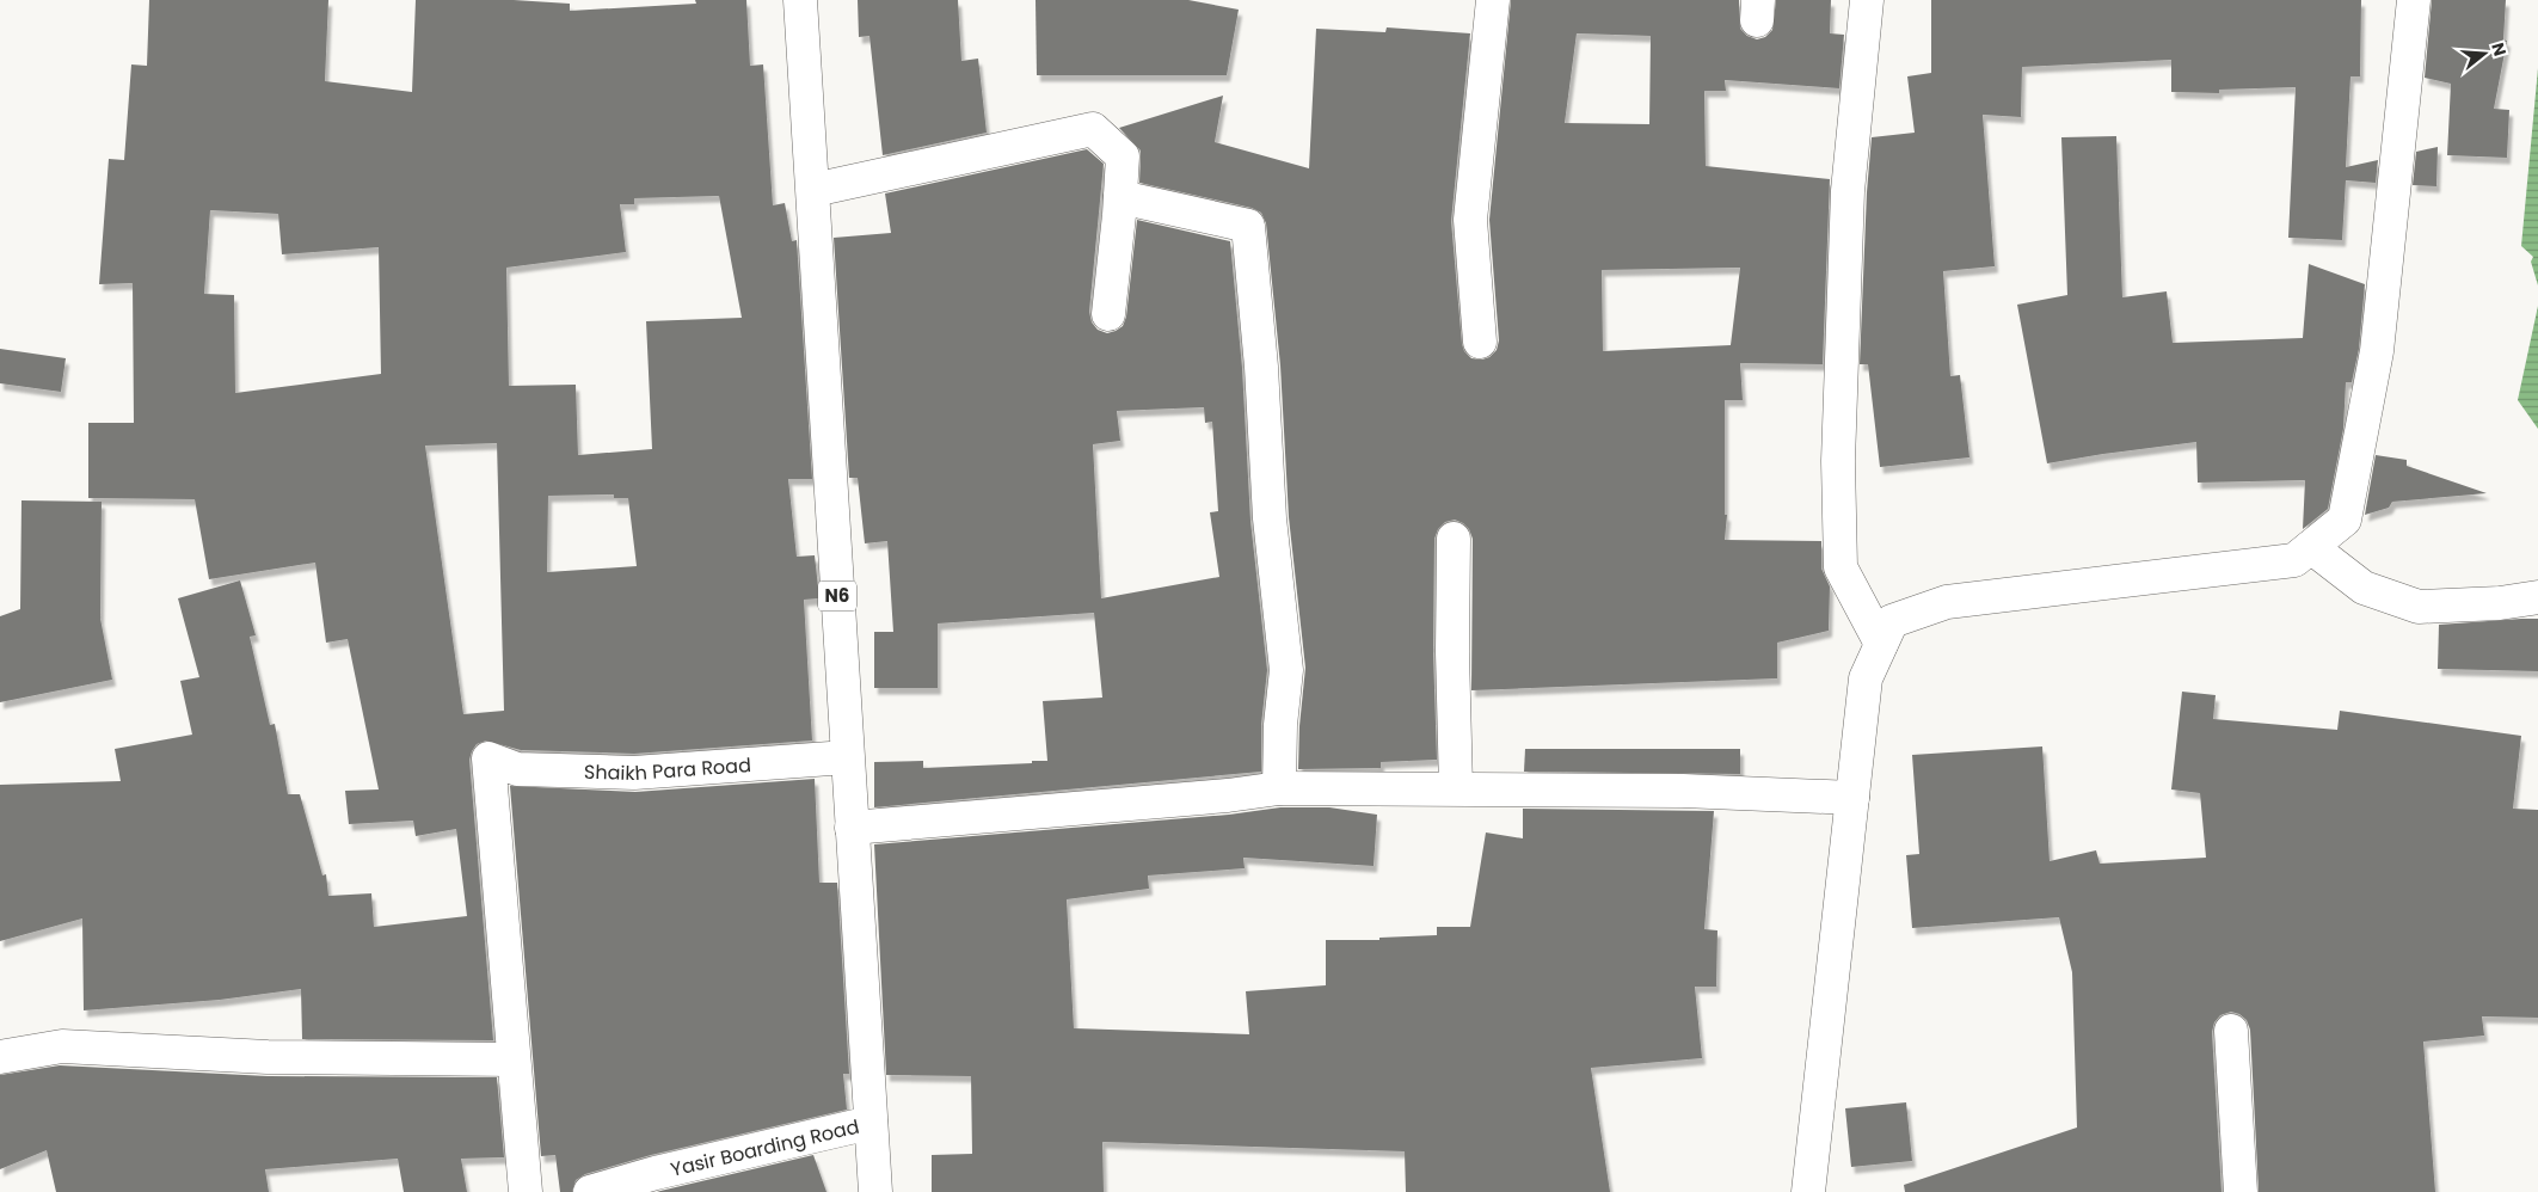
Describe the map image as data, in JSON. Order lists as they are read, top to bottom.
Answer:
{
  "streets": {
    "main road": ["N6", "Shaikh Para Road", "Yasir Boarding Road"]
  },
  "crossings": [
    ["N6", "Shaikh Para Road"],
    ["N6", "Yasir Boarding Road"]
  ],
  "north": "right"
}
